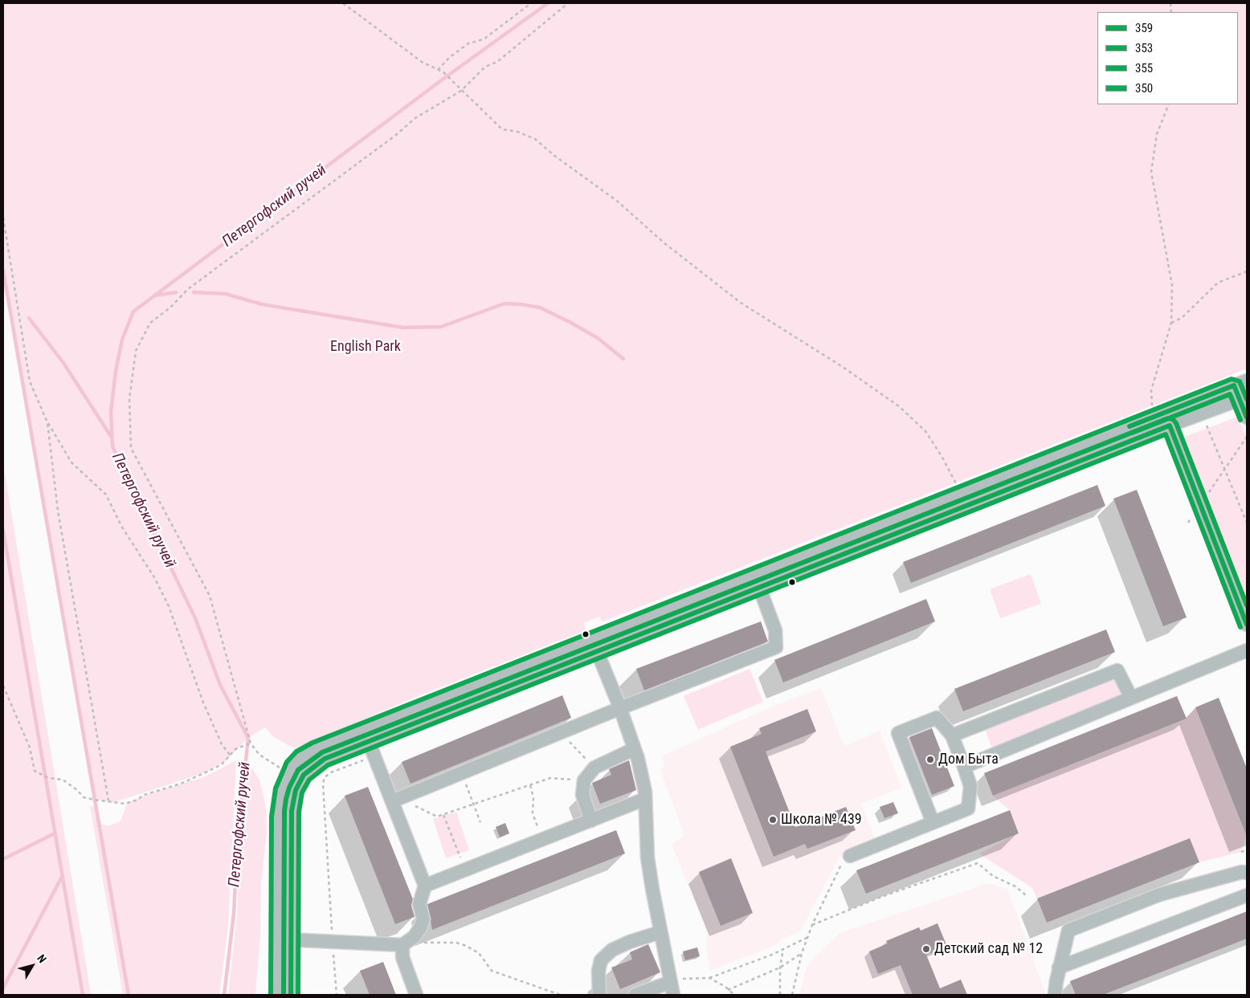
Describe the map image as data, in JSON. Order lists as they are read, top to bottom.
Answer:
{
  "water": ["Петергофский ручей"],
  "parks": ["English Park"],
  "places": ["Дом Быта", "Школа № 439", "Детский сад № 12"],
  "lines": [
    "transit line 350",
    "transit line 359",
    "transit line 353",
    "transit line 355"
  ],
  "legend": [
    "359",
    "353",
    "355",
    "350"
  ],
  "north": "top right"
}
